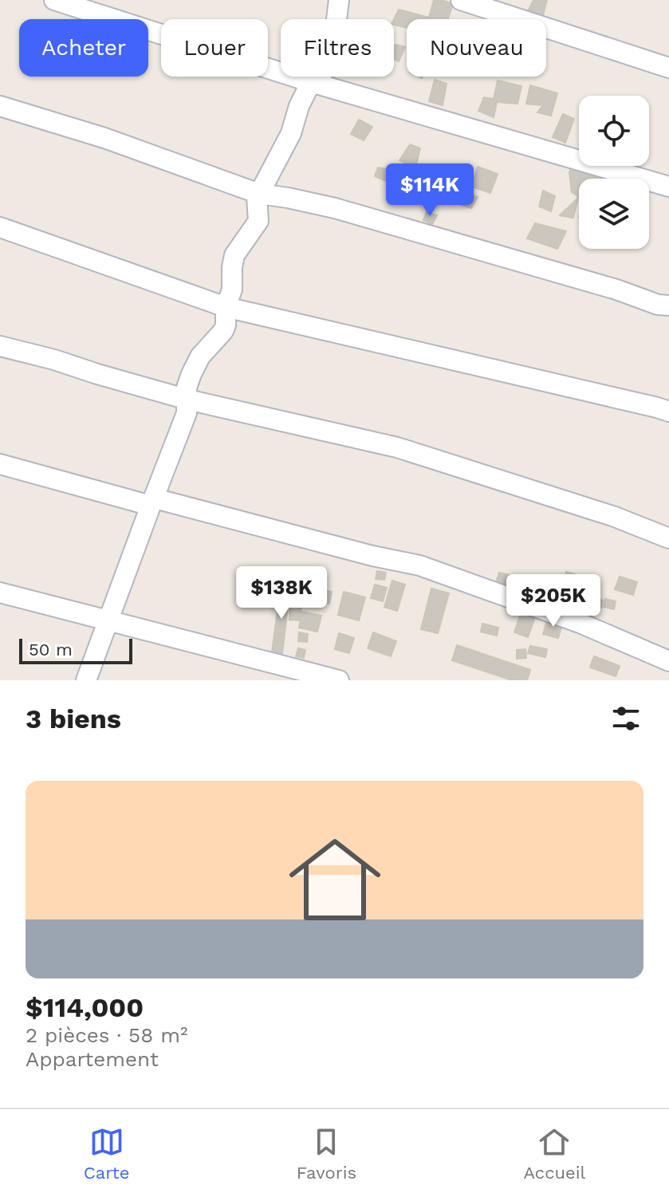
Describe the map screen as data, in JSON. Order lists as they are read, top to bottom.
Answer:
{
  "scale_bar": "50 m",
  "page": {
    "chip": [
      "Acheter",
      "Louer",
      "Filtres",
      "Nouveau"
    ],
    "price": ["$114K", "$138K", "$205K"],
    "scale": "50 m",
    "heading": "3 biens",
    "list": [
      {
        "name": "$114,000",
        "note": "2 pièces · 58 m² · Appartement"
      }
    ],
    "tabs": ["Carte", "Favoris", "Accueil"]
  }
}
